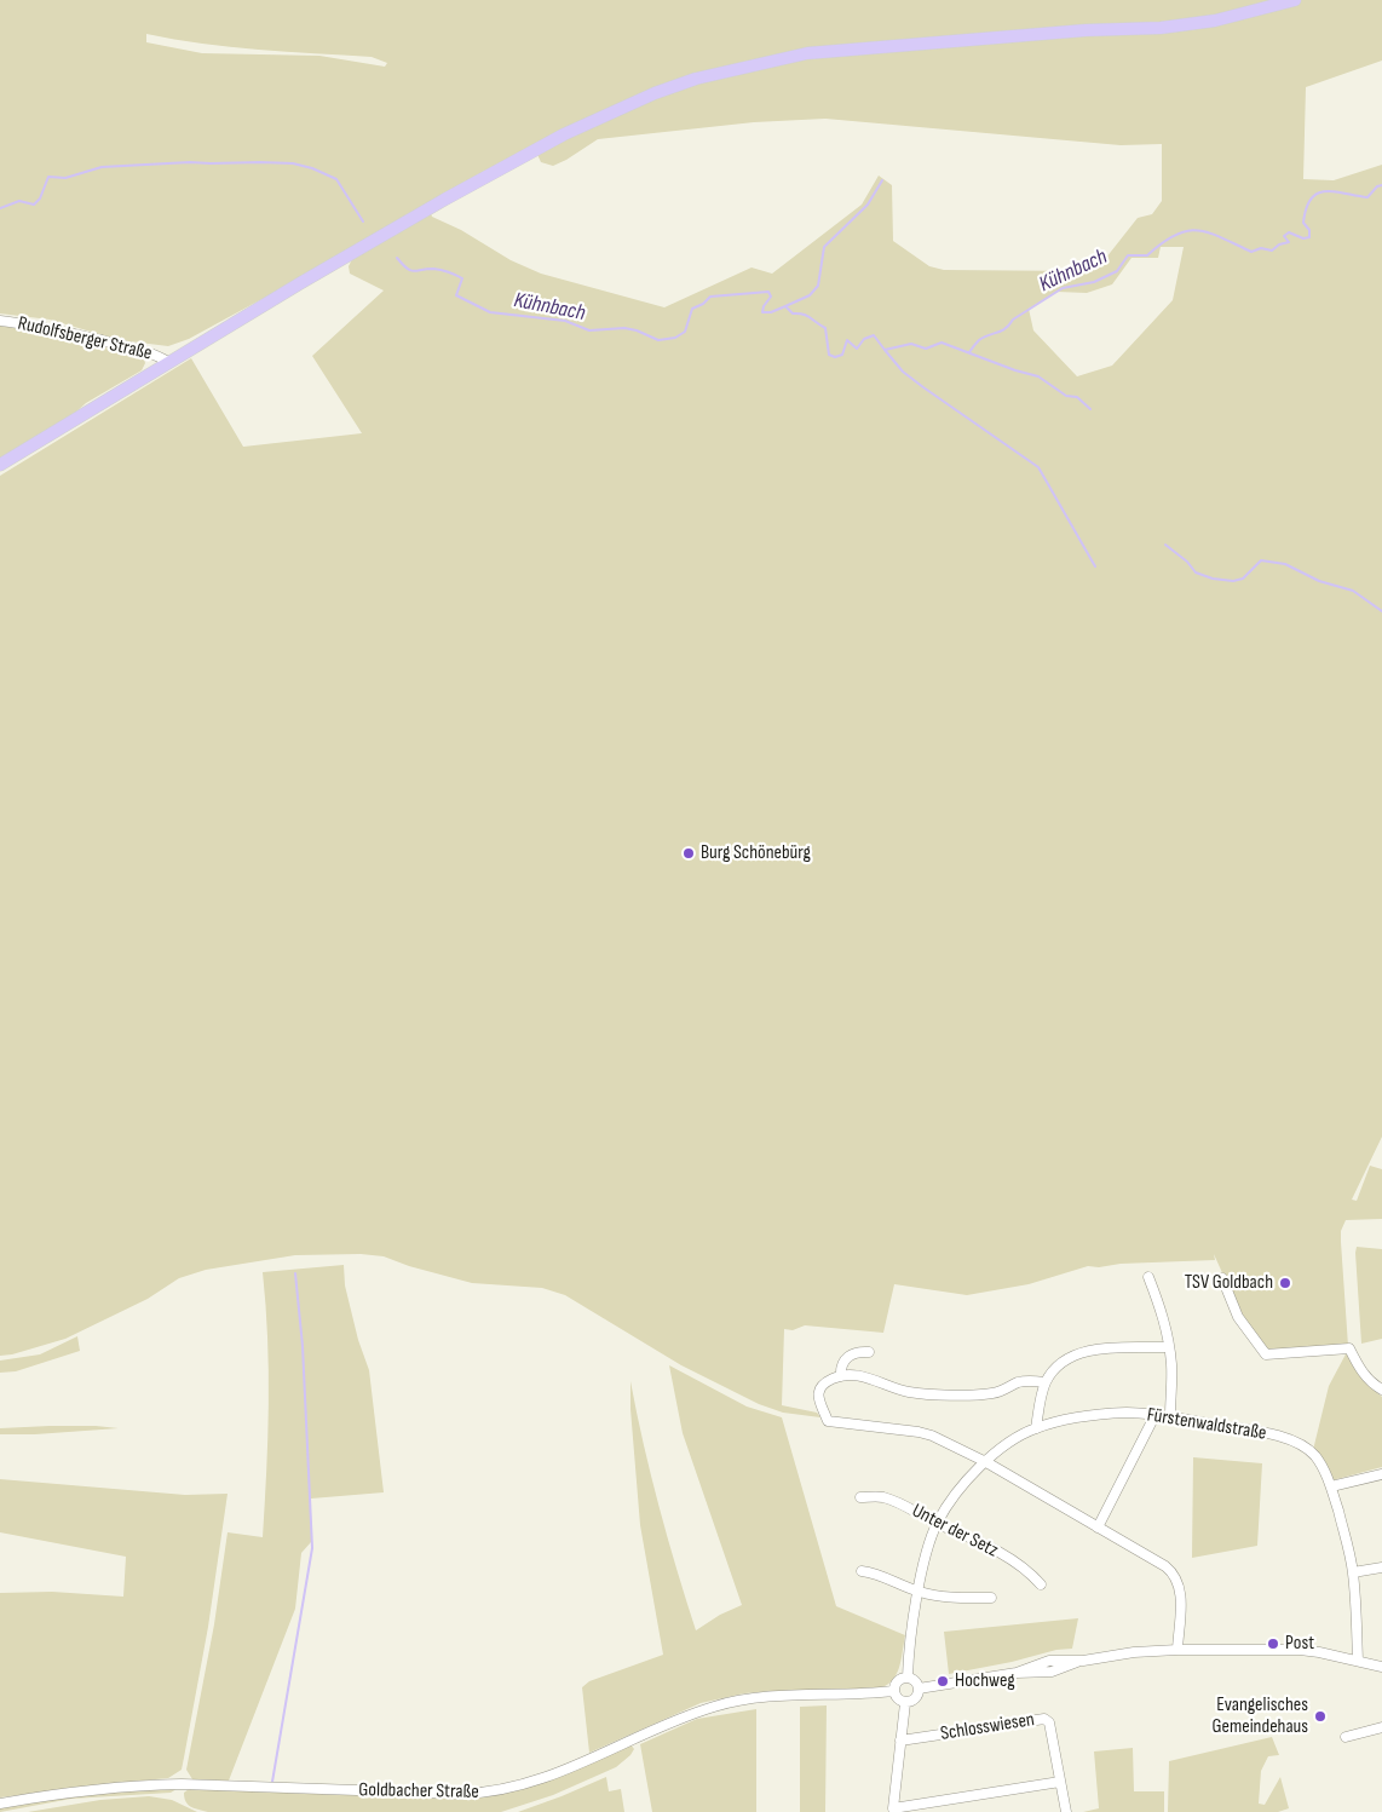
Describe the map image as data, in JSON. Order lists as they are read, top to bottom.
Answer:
{
  "streets": {
    "street": [
      "Rudolfsberger Straße",
      "Fürstenwaldstraße",
      "Unter der Setz",
      "Schlosswiesen",
      "Goldbacher Straße"
    ]
  },
  "crossings": [
    ["Fürstenwaldstraße", "Unter der Setz"],
    ["Fürstenwaldstraße", "Goldbacher Straße"]
  ],
  "water": ["Kühnbach"],
  "places": [
    "Burg Schönebürg",
    "TSV Goldbach",
    "Post",
    "Hochweg",
    "Evangelisches Gemeindehaus"
  ]
}
